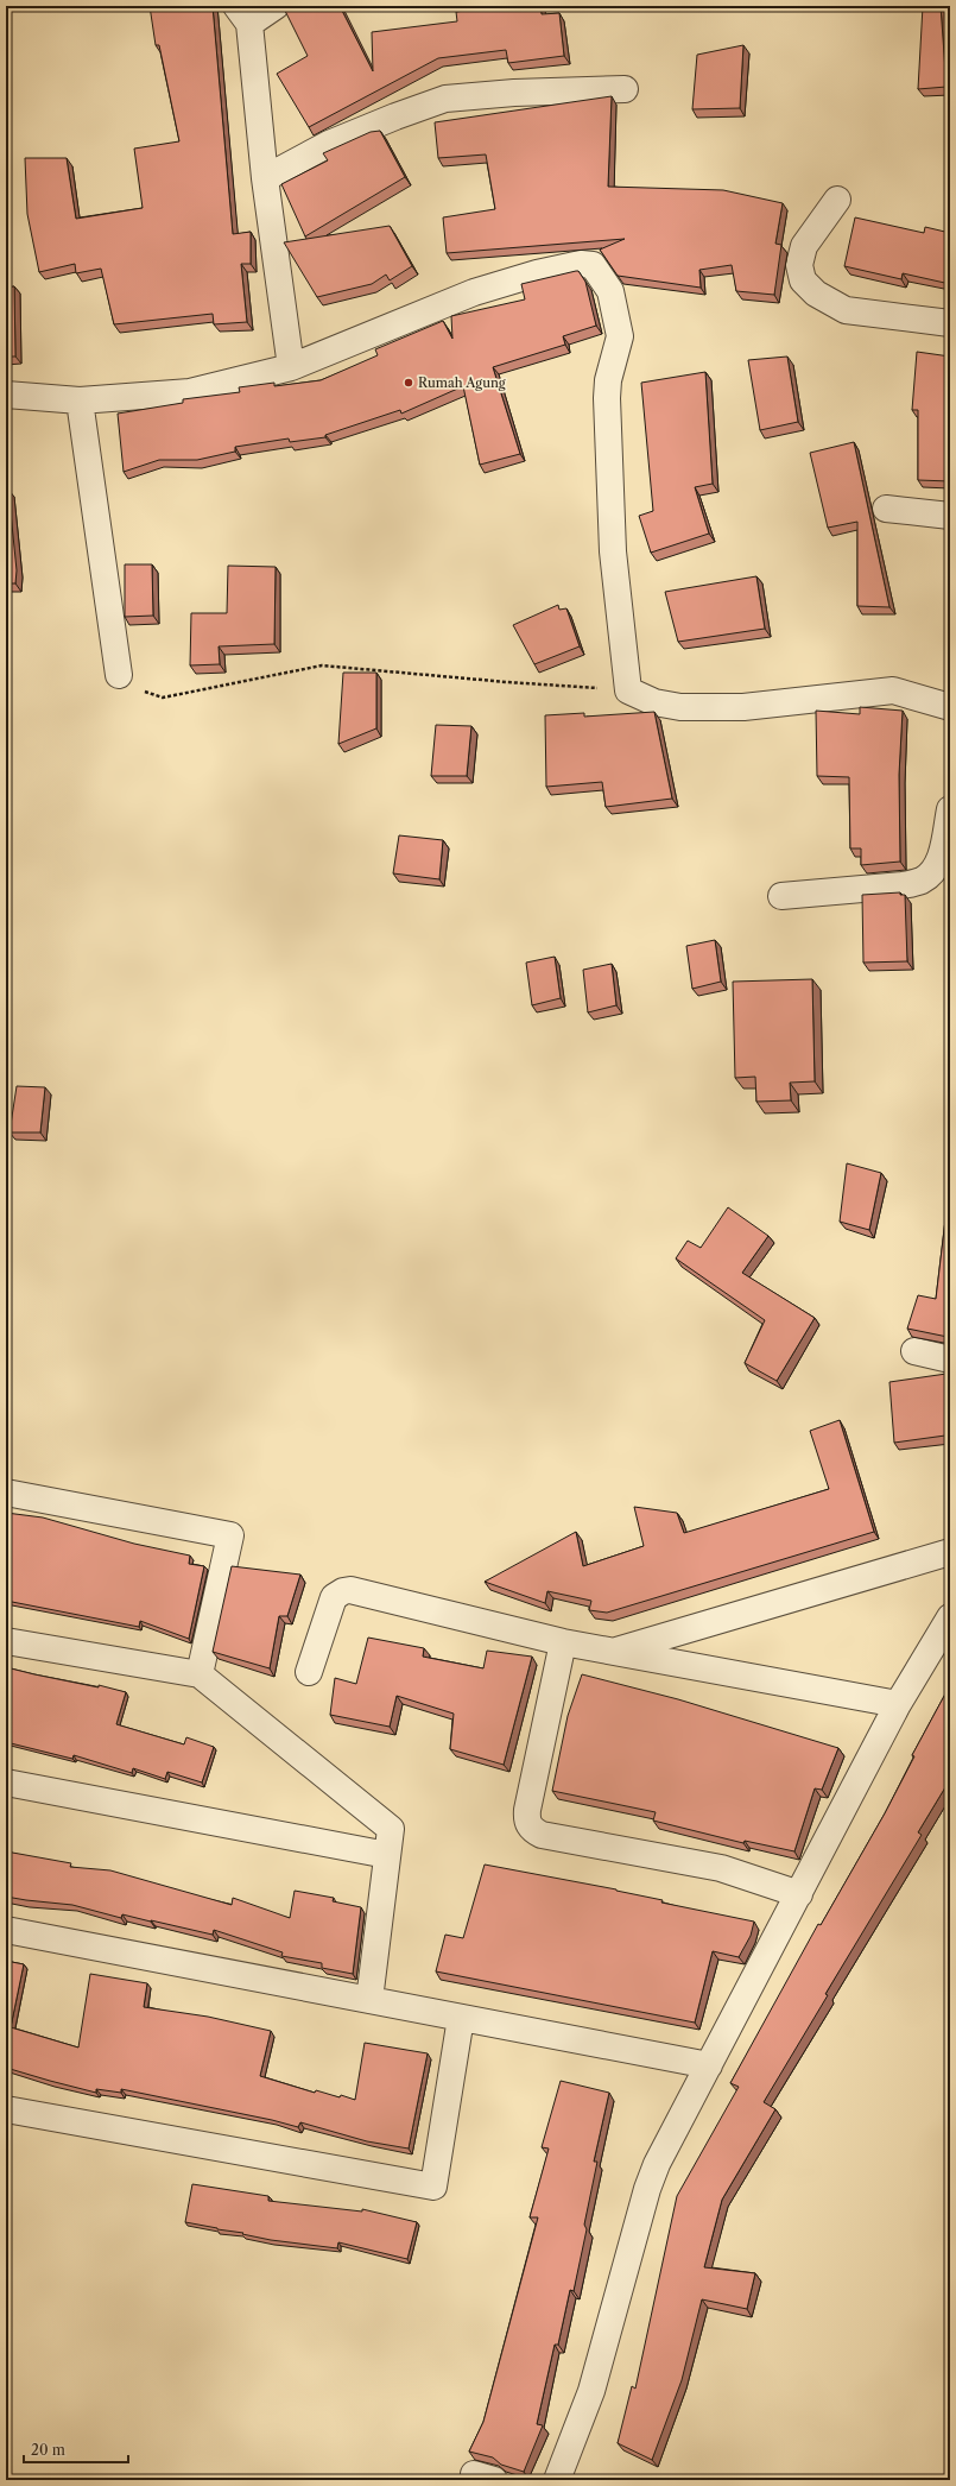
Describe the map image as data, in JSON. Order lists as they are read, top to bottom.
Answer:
{
  "places": ["Rumah Agung"],
  "scale_bar": "20 m"
}
